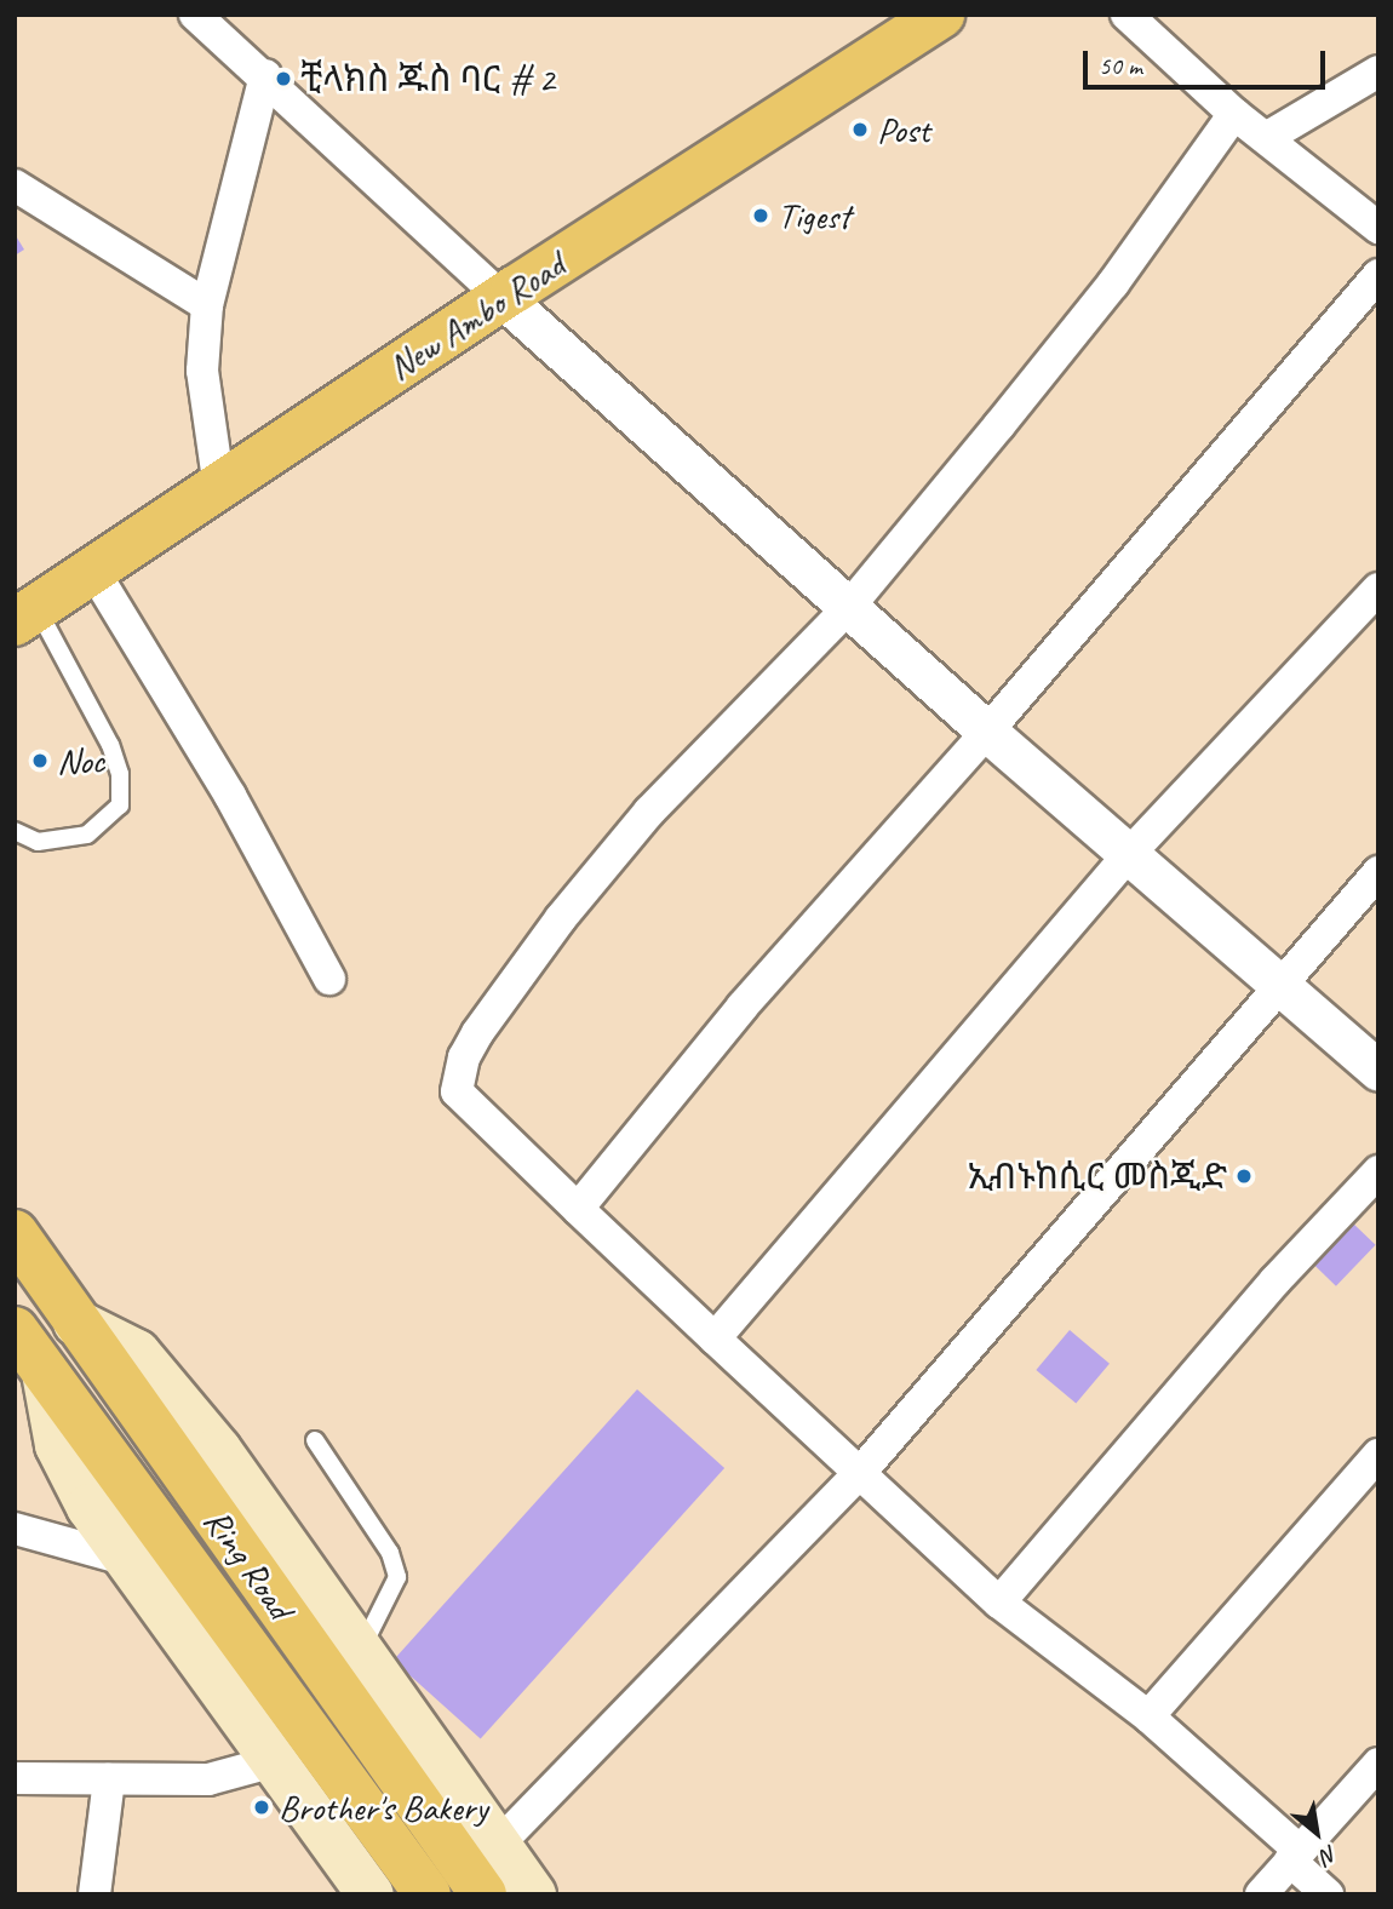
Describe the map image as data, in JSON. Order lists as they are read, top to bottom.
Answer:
{
  "streets": {
    "main road": ["New Ambo Road", "Ring Road"]
  },
  "places": [
    "ቺላክስ ጁስ ባር # 2",
    "Post",
    "Tigest",
    "Noc",
    "ኢብኑከሲር መስጂድ",
    "Brother's Bakery"
  ],
  "scale_bar": "50 m",
  "north": "bottom right"
}
